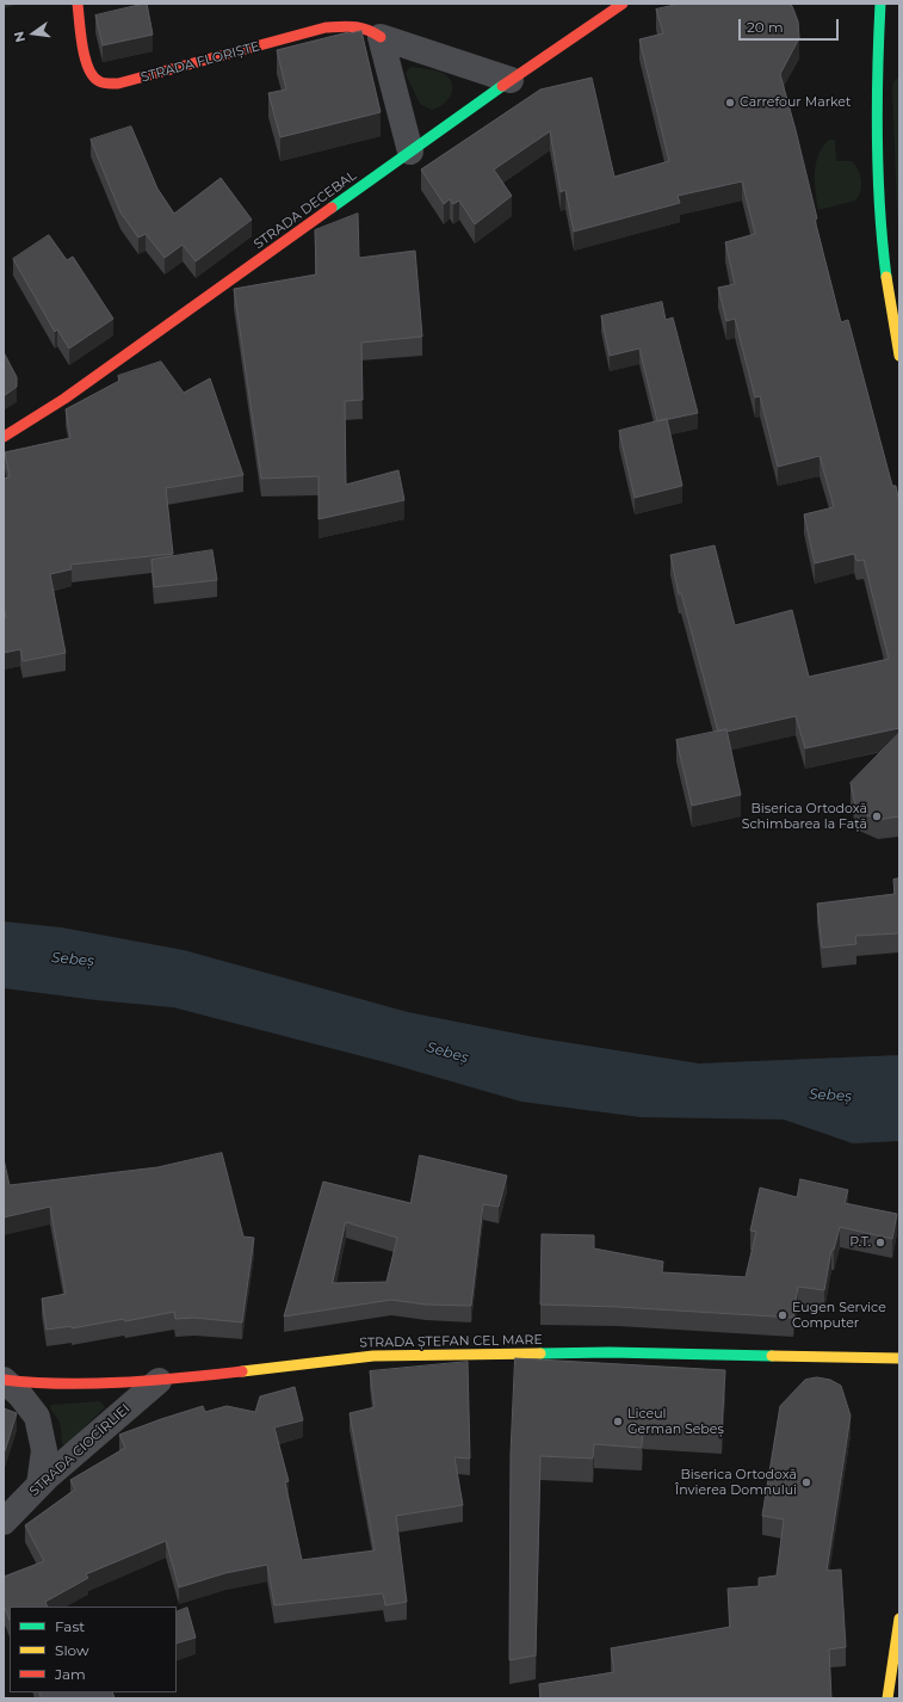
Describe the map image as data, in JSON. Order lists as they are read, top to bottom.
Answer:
{
  "streets": {
    "street": [
      "STRADA FLORIȘTE",
      "STRADA DECEBAL",
      "STRADA ȘTEFAN CEL MARE",
      "STRADA CIOCÎRLIEI"
    ]
  },
  "crossings": [
    ["STRADA FLORIȘTE", "STRADA DECEBAL"],
    ["STRADA ȘTEFAN CEL MARE", "STRADA CIOCÎRLIEI"]
  ],
  "water": ["Sebeș"],
  "places": [
    "Carrefour Market",
    "Biserica Ortodoxă Schimbarea la Față",
    "P.T.",
    "Eugen Service Computer",
    "Liceul German Sebeș",
    "Biserica Ortodoxă Învierea Domnului"
  ],
  "legend": ["Fast", "Slow", "Jam"],
  "scale_bar": "20 m",
  "north": "left"
}
